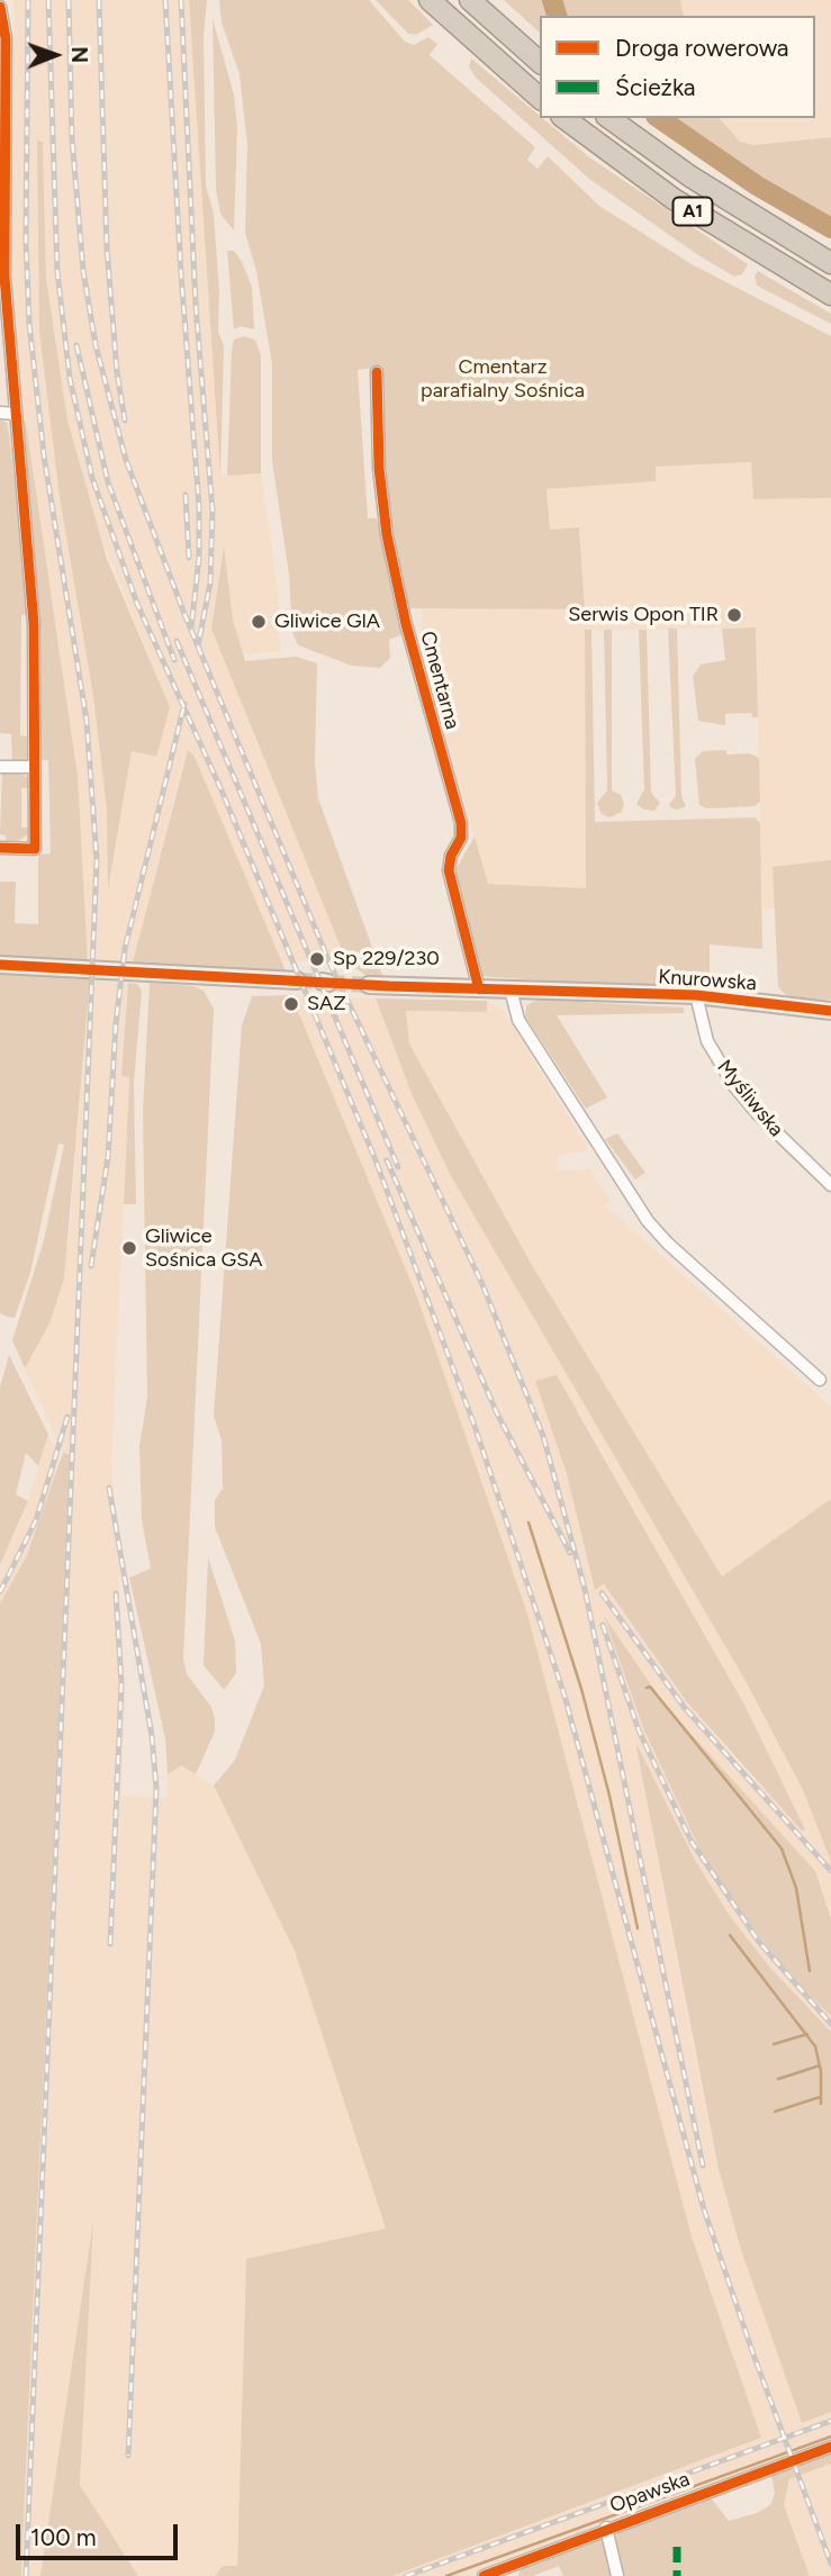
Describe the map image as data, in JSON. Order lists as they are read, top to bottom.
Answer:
{
  "streets": {
    "highway": ["A1"],
    "street": [
      "Cmentarna",
      "Knurowska",
      "Myśliwska",
      "Opawska"
    ]
  },
  "crossings": [
    ["Cmentarna", "Knurowska"],
    ["Knurowska", "Myśliwska"]
  ],
  "parks": ["Cmentarz parafialny Sośnica"],
  "places": [
    "Serwis Opon TIR",
    "Gliwice GlA",
    "Sp 229/230",
    "SAZ",
    "Gliwice Sośnica GSA"
  ],
  "legend": ["Droga rowerowa", "Ścieżka"],
  "scale_bar": "100 m",
  "north": "right"
}
